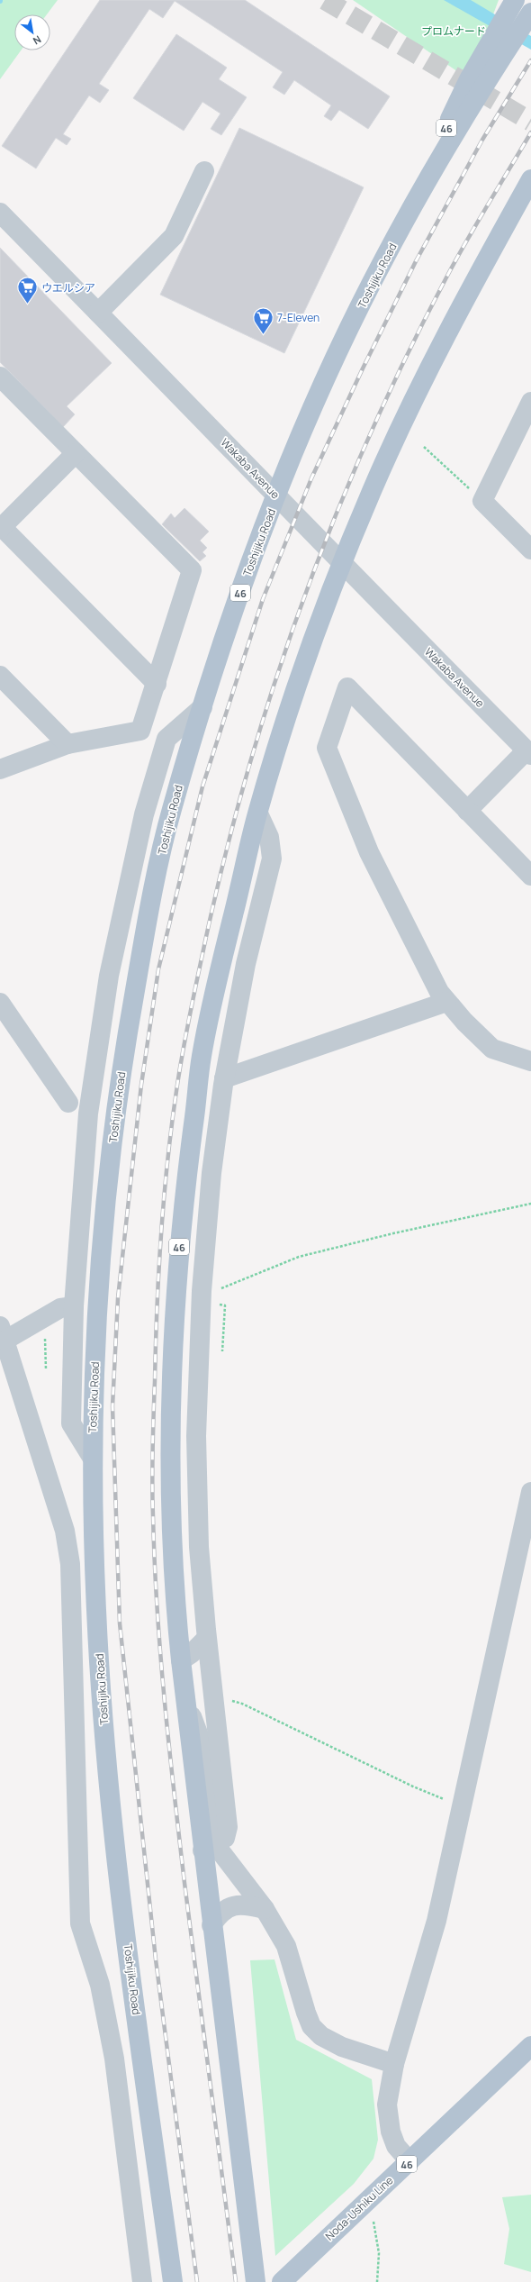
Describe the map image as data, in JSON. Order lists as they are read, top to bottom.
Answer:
{
  "streets": {
    "main road": ["46", "Toshijiku Road", "Noda-Ushiku Line"],
    "street": ["Wakaba Avenue"]
  },
  "crossings": [
    ["46", "Toshijiku Road"],
    ["46", "Wakaba Avenue"],
    ["Toshijiku Road", "Wakaba Avenue"]
  ],
  "parks": ["プロムナード"],
  "places": {
    "supermarket": ["ウエルシア", "7-Eleven"]
  },
  "north": "bottom right"
}
